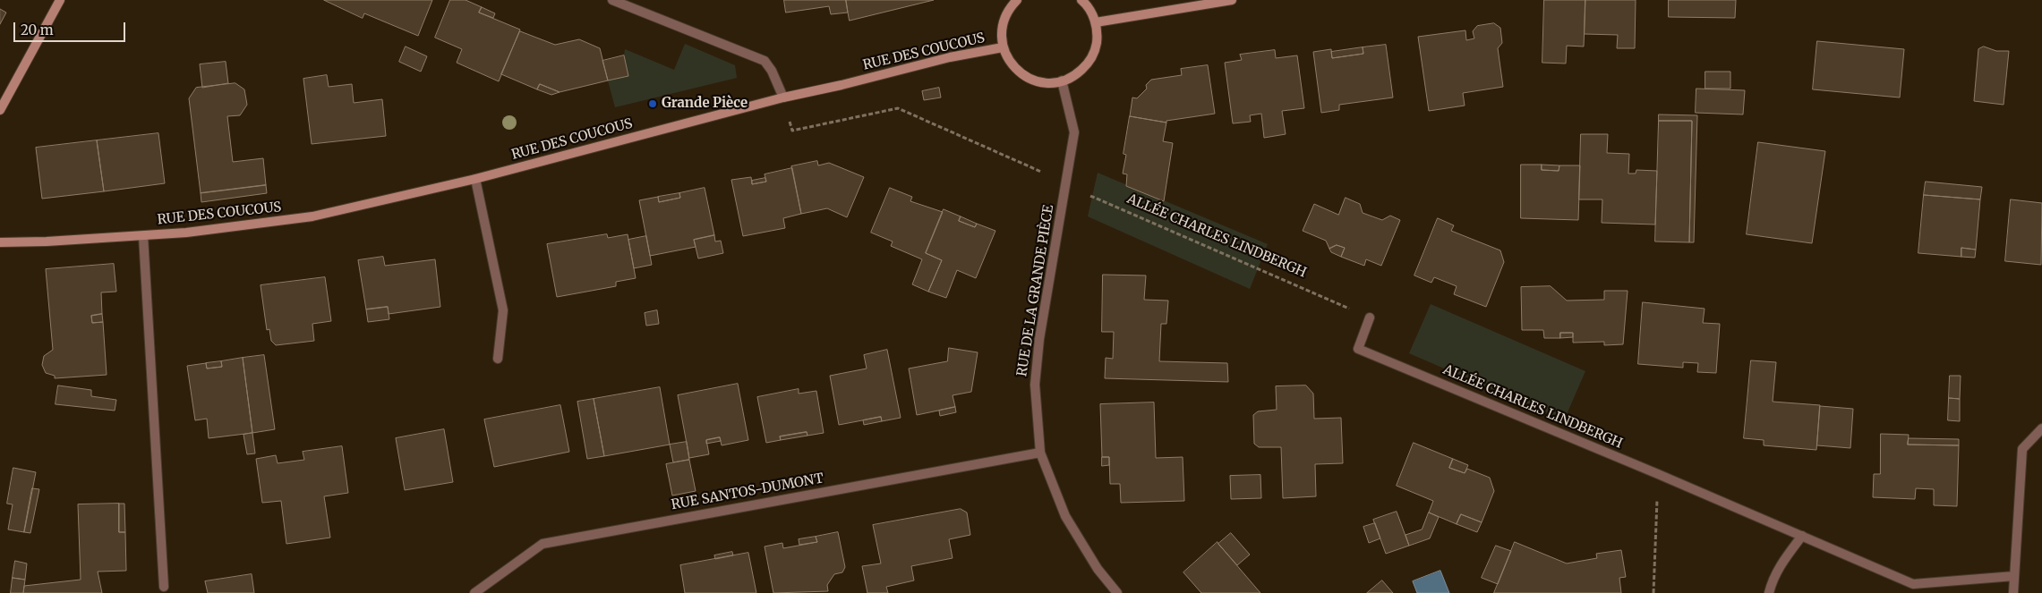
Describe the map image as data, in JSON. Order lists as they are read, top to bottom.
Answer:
{
  "streets": {
    "street": [
      "RUE DES COUCOUS",
      "ALLÉE CHARLES LINDBERGH",
      "RUE DE LA GRANDE PIÈCE",
      "RUE SANTOS-DUMONT"
    ]
  },
  "crossings": [
    ["RUE DE LA GRANDE PIÈCE", "RUE SANTOS-DUMONT"]
  ],
  "places": ["Grande Pièce"],
  "scale_bar": "20 m"
}
